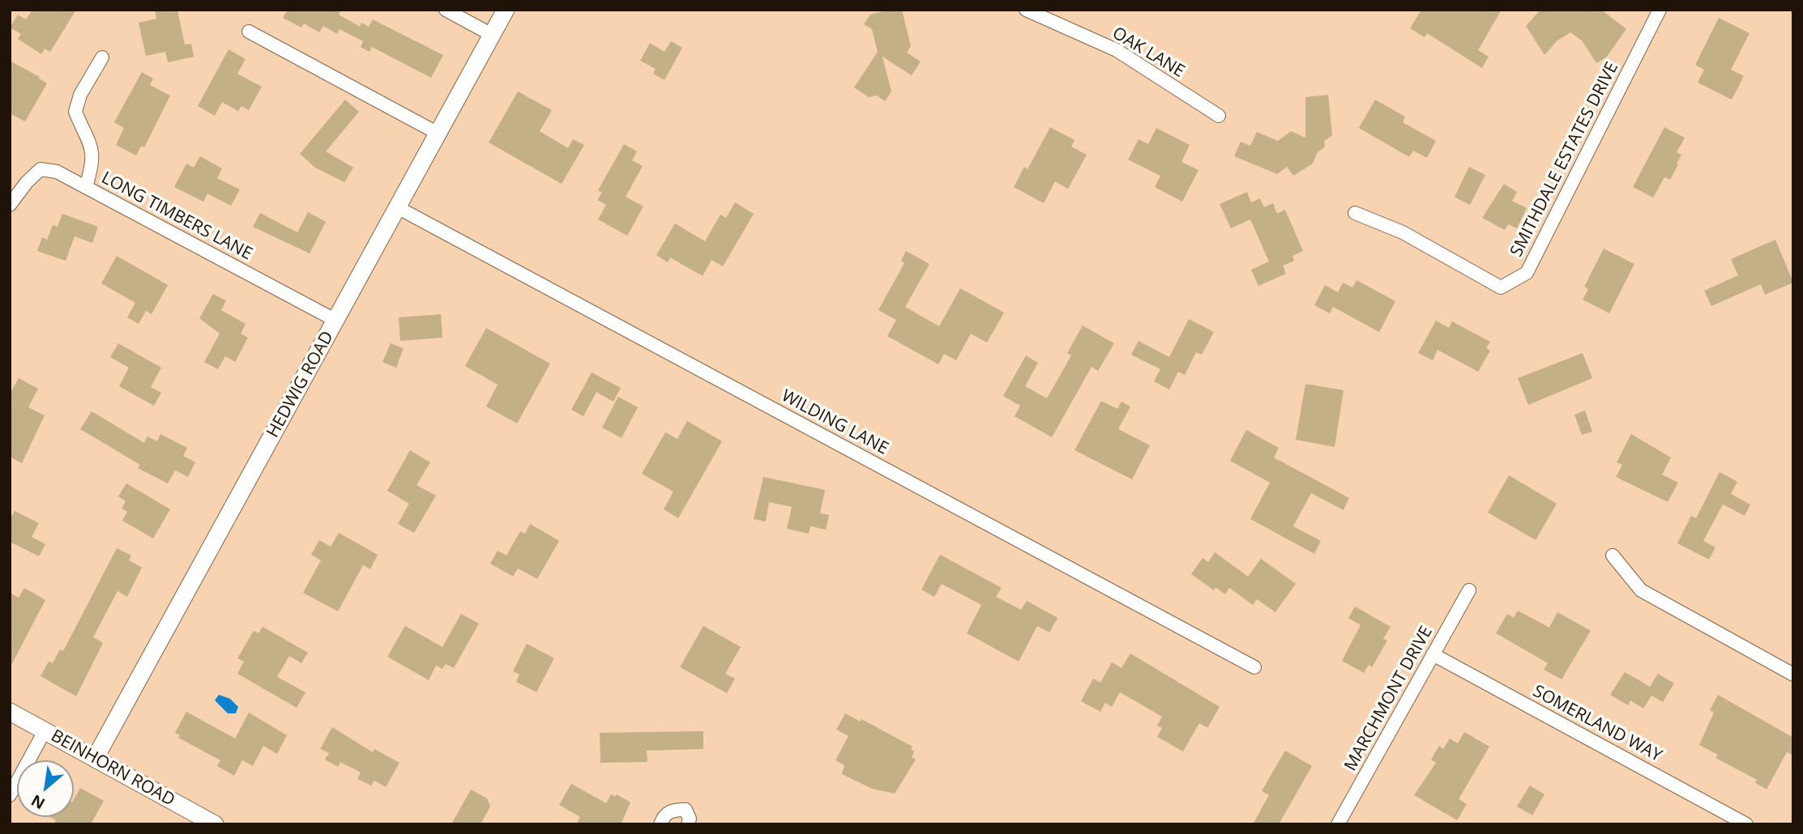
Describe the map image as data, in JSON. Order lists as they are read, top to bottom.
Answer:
{
  "streets": {
    "street": [
      "OAK LANE",
      "SMITHDALE ESTATES DRIVE",
      "LONG TIMBERS LANE",
      "HEDWIG ROAD",
      "WILDING LANE",
      "MARCHMONT DRIVE",
      "SOMERLAND WAY",
      "BEINHORN ROAD"
    ]
  },
  "crossings": [
    ["LONG TIMBERS LANE", "HEDWIG ROAD"],
    ["HEDWIG ROAD", "WILDING LANE"],
    ["HEDWIG ROAD", "BEINHORN ROAD"],
    ["MARCHMONT DRIVE", "SOMERLAND WAY"]
  ],
  "north": "bottom left"
}
